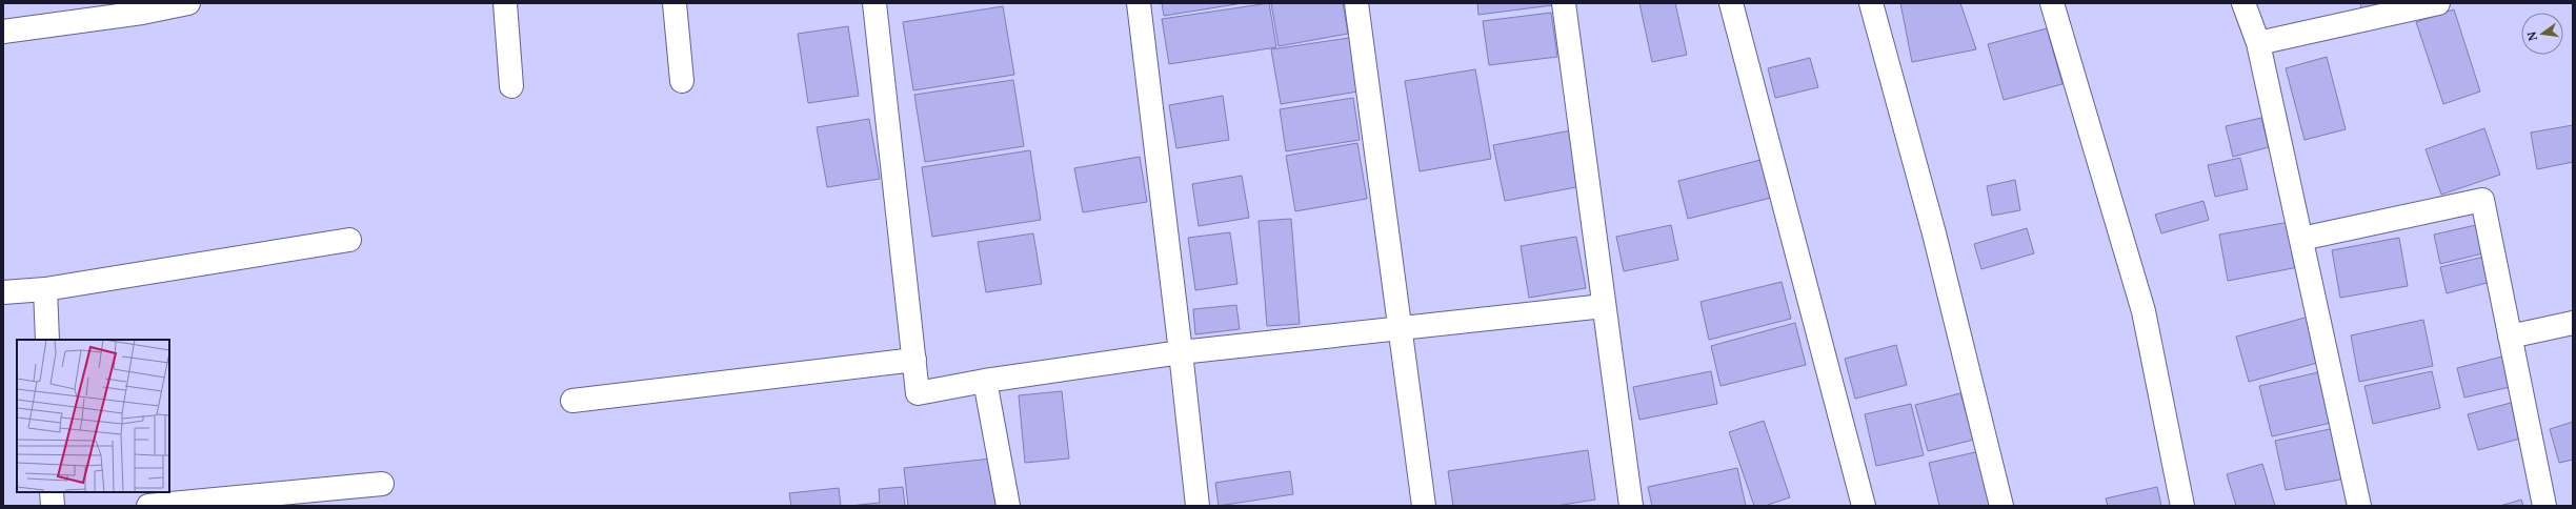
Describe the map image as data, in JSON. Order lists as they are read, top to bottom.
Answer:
{
  "north": "left"
}
